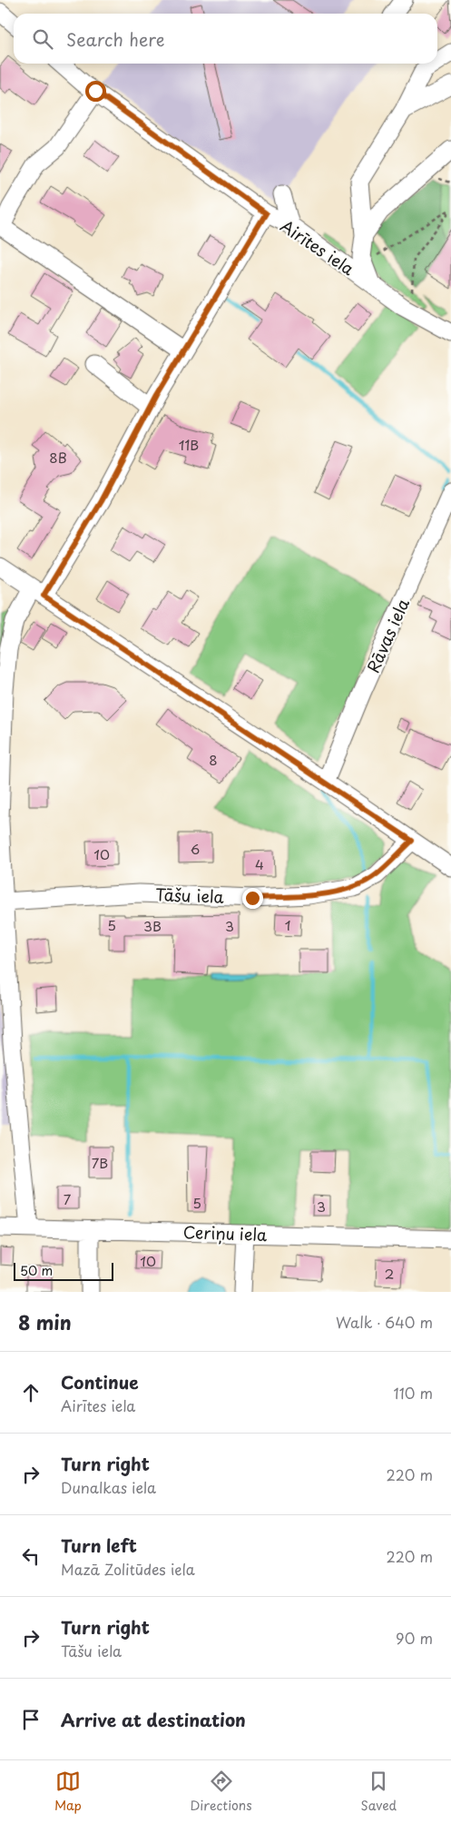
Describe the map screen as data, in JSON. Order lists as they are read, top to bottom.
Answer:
{
  "streets": {
    "street": [
      "Airītes iela",
      "Rāvas iela",
      "Tāšu iela",
      "Ceriņu iela"
    ]
  },
  "house_numbers": [
    "11B",
    "8B",
    "8",
    "6",
    "10",
    "4",
    "5",
    "1",
    "3B",
    "3",
    "7B",
    "7",
    "5",
    "3",
    "10",
    "2"
  ],
  "scale_bar": "50 m",
  "page": {
    "search": "Search here",
    "scale": "50 m",
    "heading": ["8 min", "Walk · 640 m"],
    "list": [
      ["Continue", "Airītes iela", "110 m"],
      ["Turn right", "Dunalkas iela", "220 m"],
      ["Turn left", "Mazā Zolitūdes iela", "220 m"],
      ["Turn right", "Tāšu iela", "90 m"],
      "Arrive at destination"
    ],
    "nav": ["Map", "Directions", "Saved"]
  }
}
